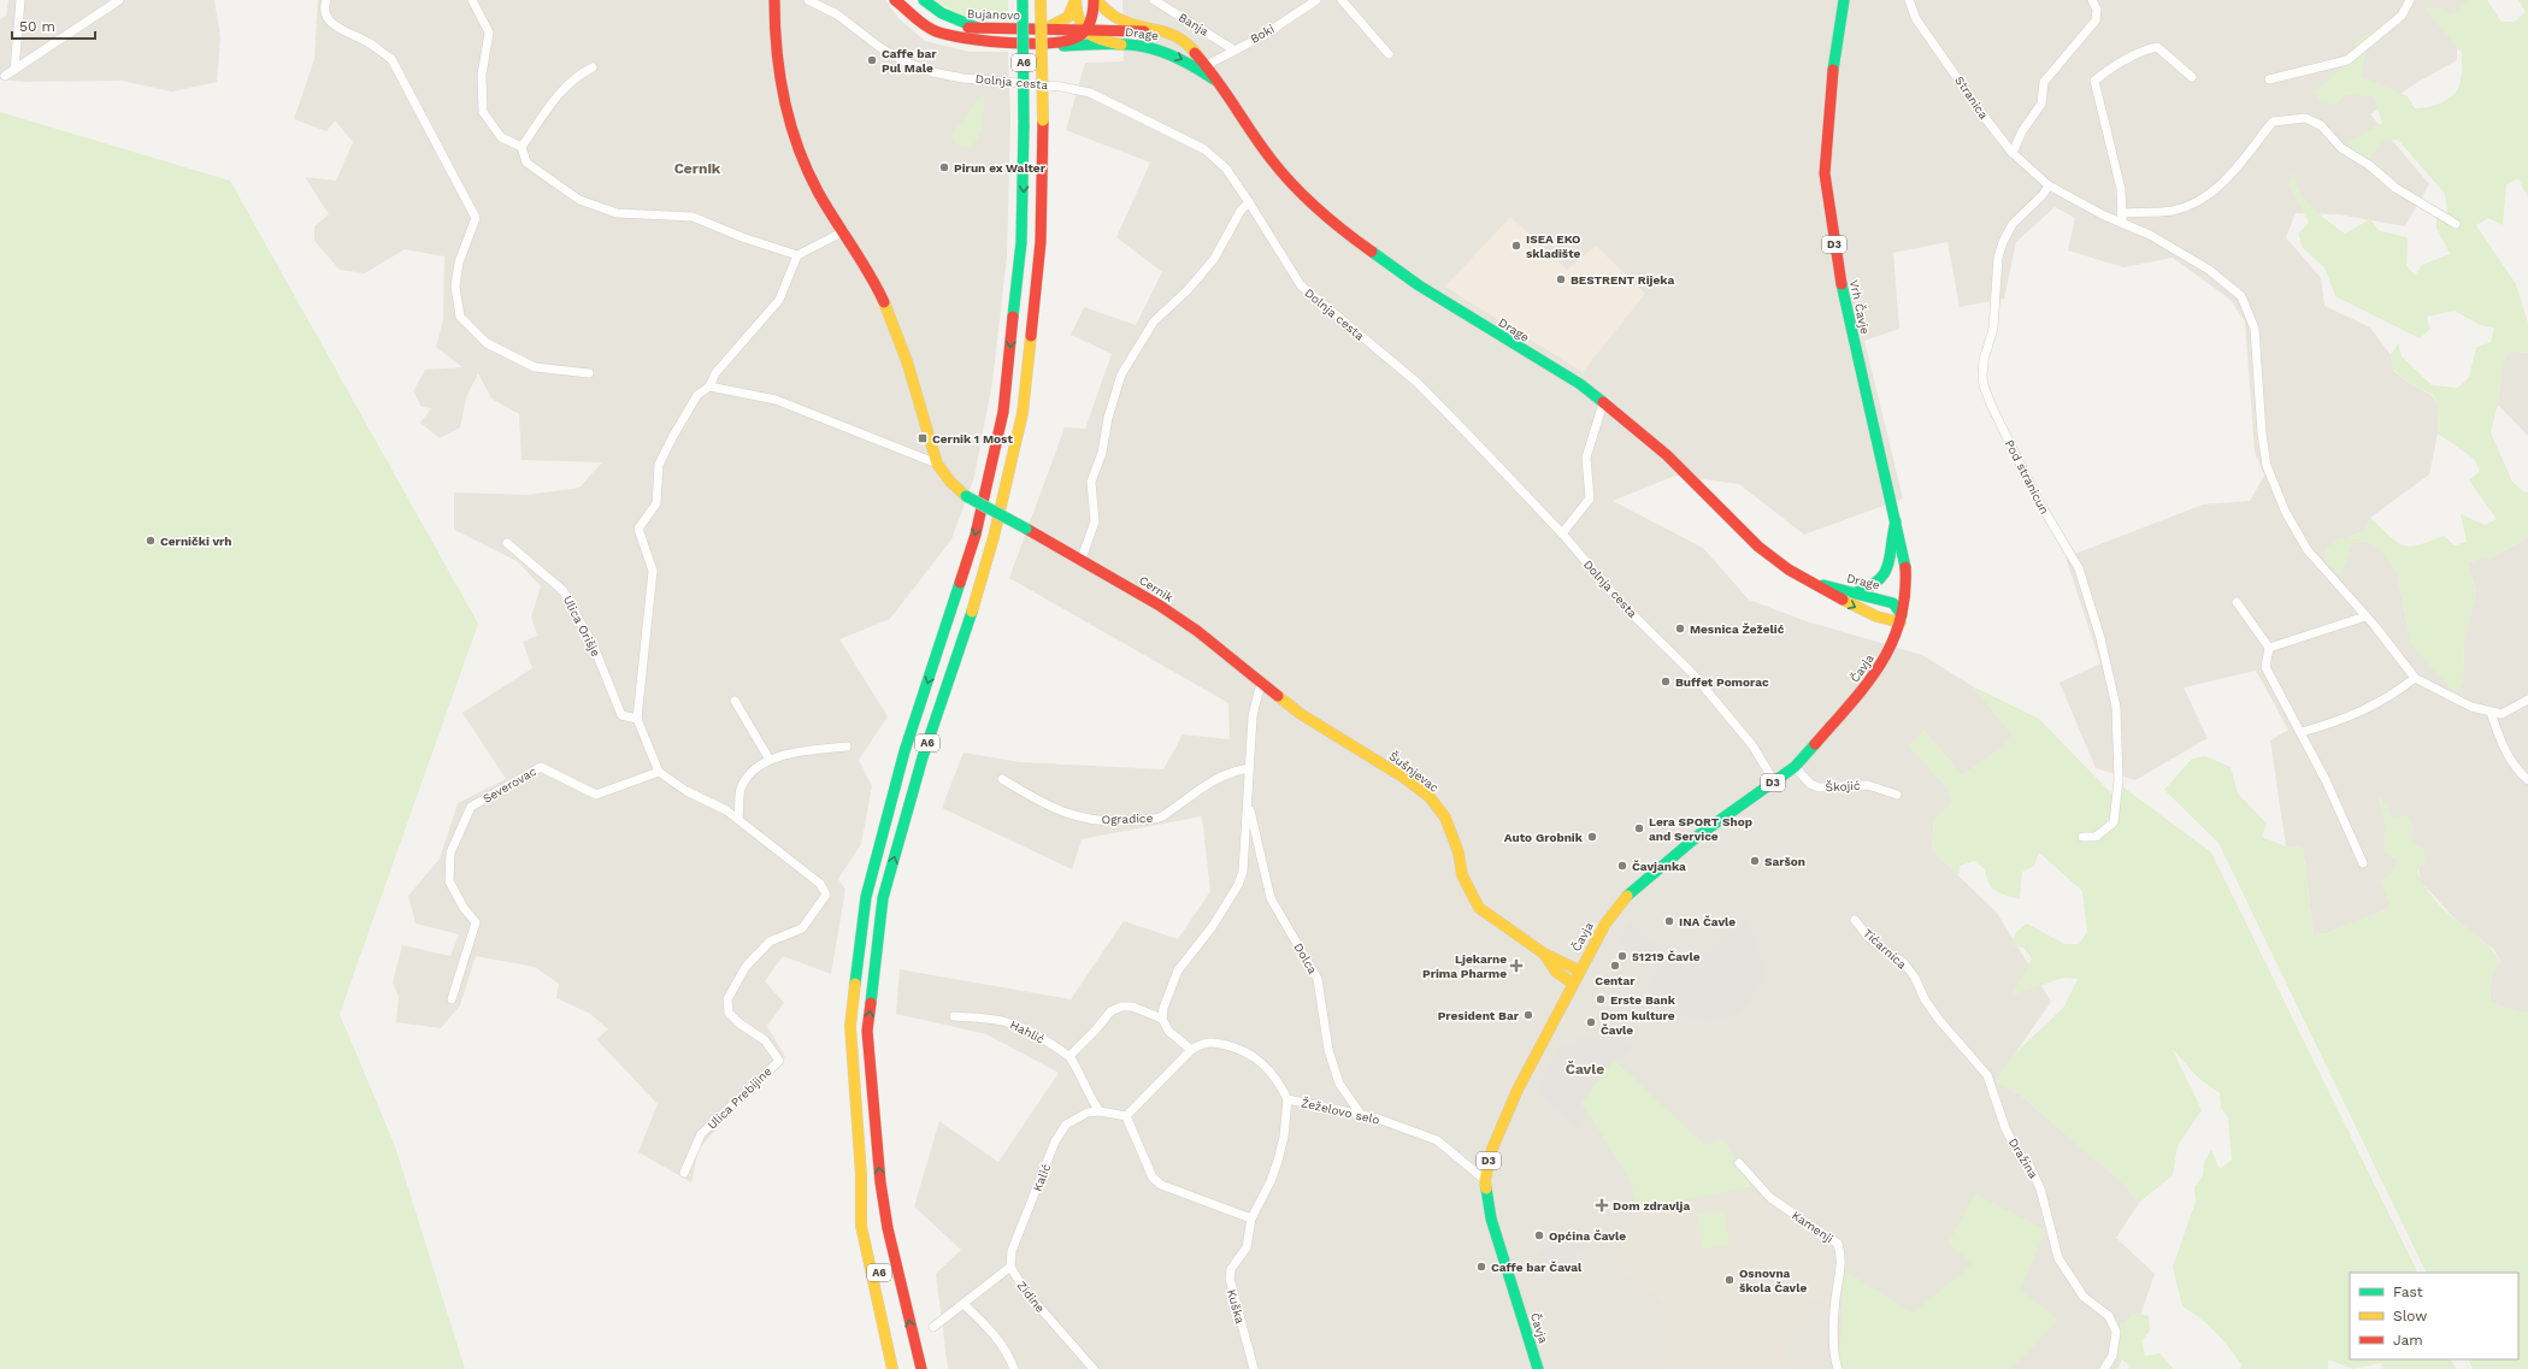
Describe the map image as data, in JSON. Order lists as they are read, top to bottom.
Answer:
{
  "streets": {
    "main road": [
      "Bujanovo",
      "Drage",
      "A6",
      "D3",
      "Vrh Čavje",
      "Cernik",
      "Čavja",
      "Šušnjevac"
    ],
    "street": [
      "Banja",
      "Boki",
      "Dolnja cesta",
      "Stranica",
      "Pod stranicun",
      "Ulica Orišje",
      "Severovac",
      "Škojić",
      "Ogradice",
      "Tićarnica",
      "Dolca",
      "Hahlić",
      "Ulica Prebijine",
      "Žeželovo selo",
      "Dražina",
      "Kalić",
      "Kamenji",
      "Zidine",
      "Kuška"
    ]
  },
  "crossings": [
    ["Bujanovo", "Drage"],
    ["Banja", "Boki"],
    ["Drage", "Boki"],
    ["Drage", "Vrh Čavje"],
    ["Drage", "Čavja"],
    ["Dolnja cesta", "Čavja"],
    ["Stranica", "Pod stranicun"],
    ["Vrh Čavje", "Čavja"],
    ["Cernik", "Šušnjevac"],
    ["Čavja", "Šušnjevac"],
    ["Čavja", "Škojić"],
    ["Čavja", "Žeželovo selo"],
    ["Tićarnica", "Dražina"],
    ["Dolca", "Žeželovo selo"],
    ["Žeželovo selo", "Kalić"],
    ["Žeželovo selo", "Kuška"],
    ["Kalić", "Zidine"],
    ["Kalić", "Kuška"]
  ],
  "districts": ["Cernik", "Čavle"],
  "places": {
    "other": [
      "Caffe bar Pul Male",
      "Pirun ex Walter",
      "ISEA EKO skladište",
      "BESTRENT Rijeka",
      "Cernički vrh",
      "Mesnica Žeželić",
      "Buffet Pomorac",
      "Lera SPORT Shop and Service",
      "Auto Grobnik",
      "Saršon",
      "Čavjanka",
      "INA Čavle",
      "51219 Čavle",
      "Centar",
      "Erste Bank",
      "President Bar",
      "Dom kulture Čavle",
      "Općina Čavle",
      "Caffe bar Čaval",
      "Osnovna škola Čavle"
    ],
    "transit": ["Cernik 1 Most"],
    "health": ["Ljekarne Prima Pharme", "Dom zdravlja"]
  },
  "legend": ["Fast", "Slow", "Jam"],
  "scale_bar": "50 m"
}
